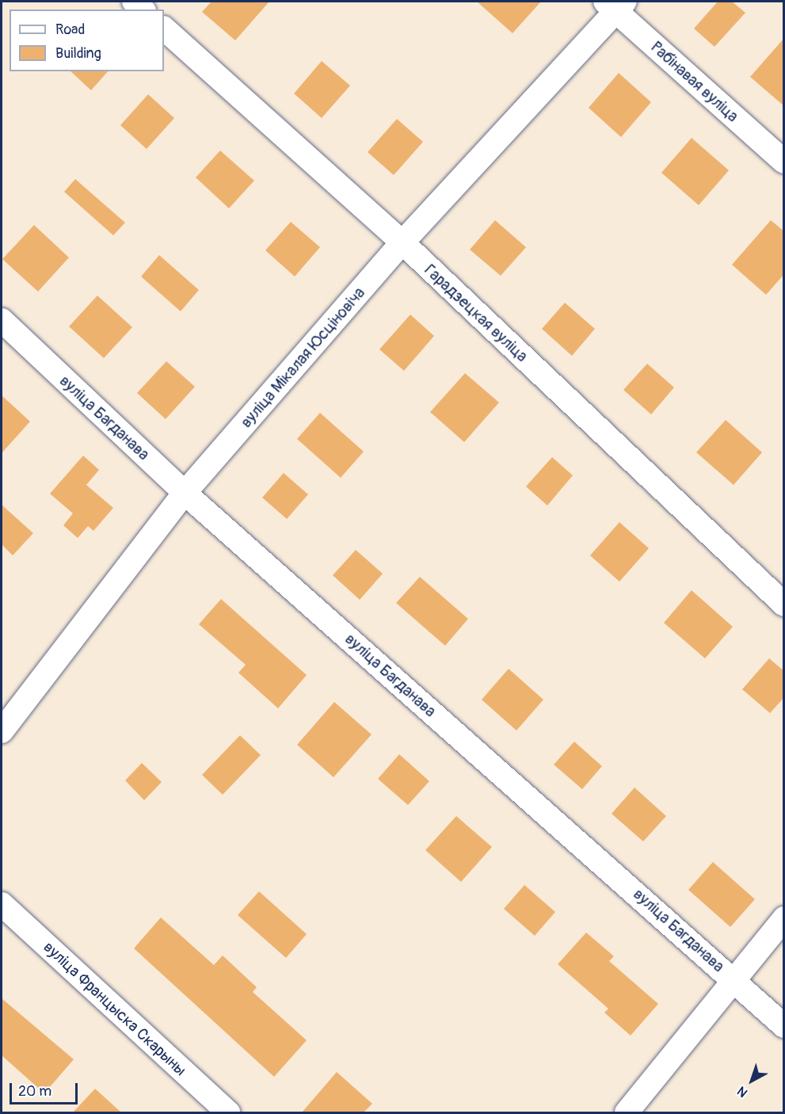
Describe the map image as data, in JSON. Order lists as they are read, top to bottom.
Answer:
{
  "streets": {
    "street": [
      "Рабінавая вуліца",
      "Гарадзецкая вуліца",
      "вуліца Мікалая Юсціновіча",
      "вуліца Багданава",
      "вуліца Францыска Скарыны"
    ]
  },
  "crossings": [
    ["Рабінавая вуліца", "вуліца Мікалая Юсціновіча"],
    ["Гарадзецкая вуліца", "вуліца Мікалая Юсціновіча"],
    ["вуліца Мікалая Юсціновіча", "вуліца Багданава"]
  ],
  "legend": ["Road", "Building"],
  "scale_bar": "20 m",
  "north": "bottom left"
}
